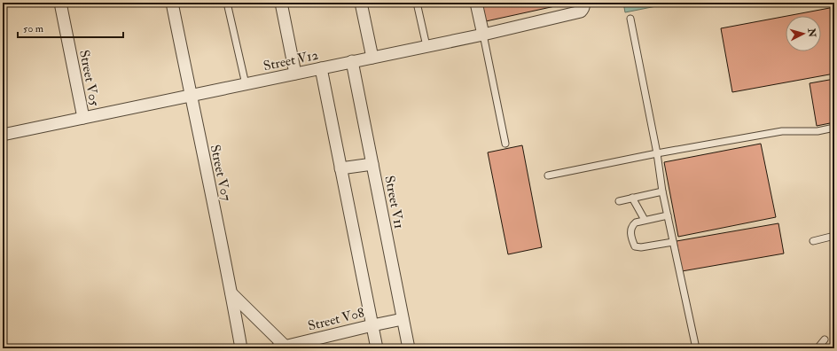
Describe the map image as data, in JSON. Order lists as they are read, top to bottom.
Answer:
{
  "streets": {
    "street": [
      "Street V12",
      "Street V05",
      "Street V07",
      "Street V11",
      "Street V08"
    ]
  },
  "crossings": [
    ["Street V12", "Street V05"],
    ["Street V12", "Street V07"],
    ["Street V12", "Street V11"],
    ["Street V11", "Street V08"]
  ],
  "scale_bar": "50 m",
  "north": "right"
}
